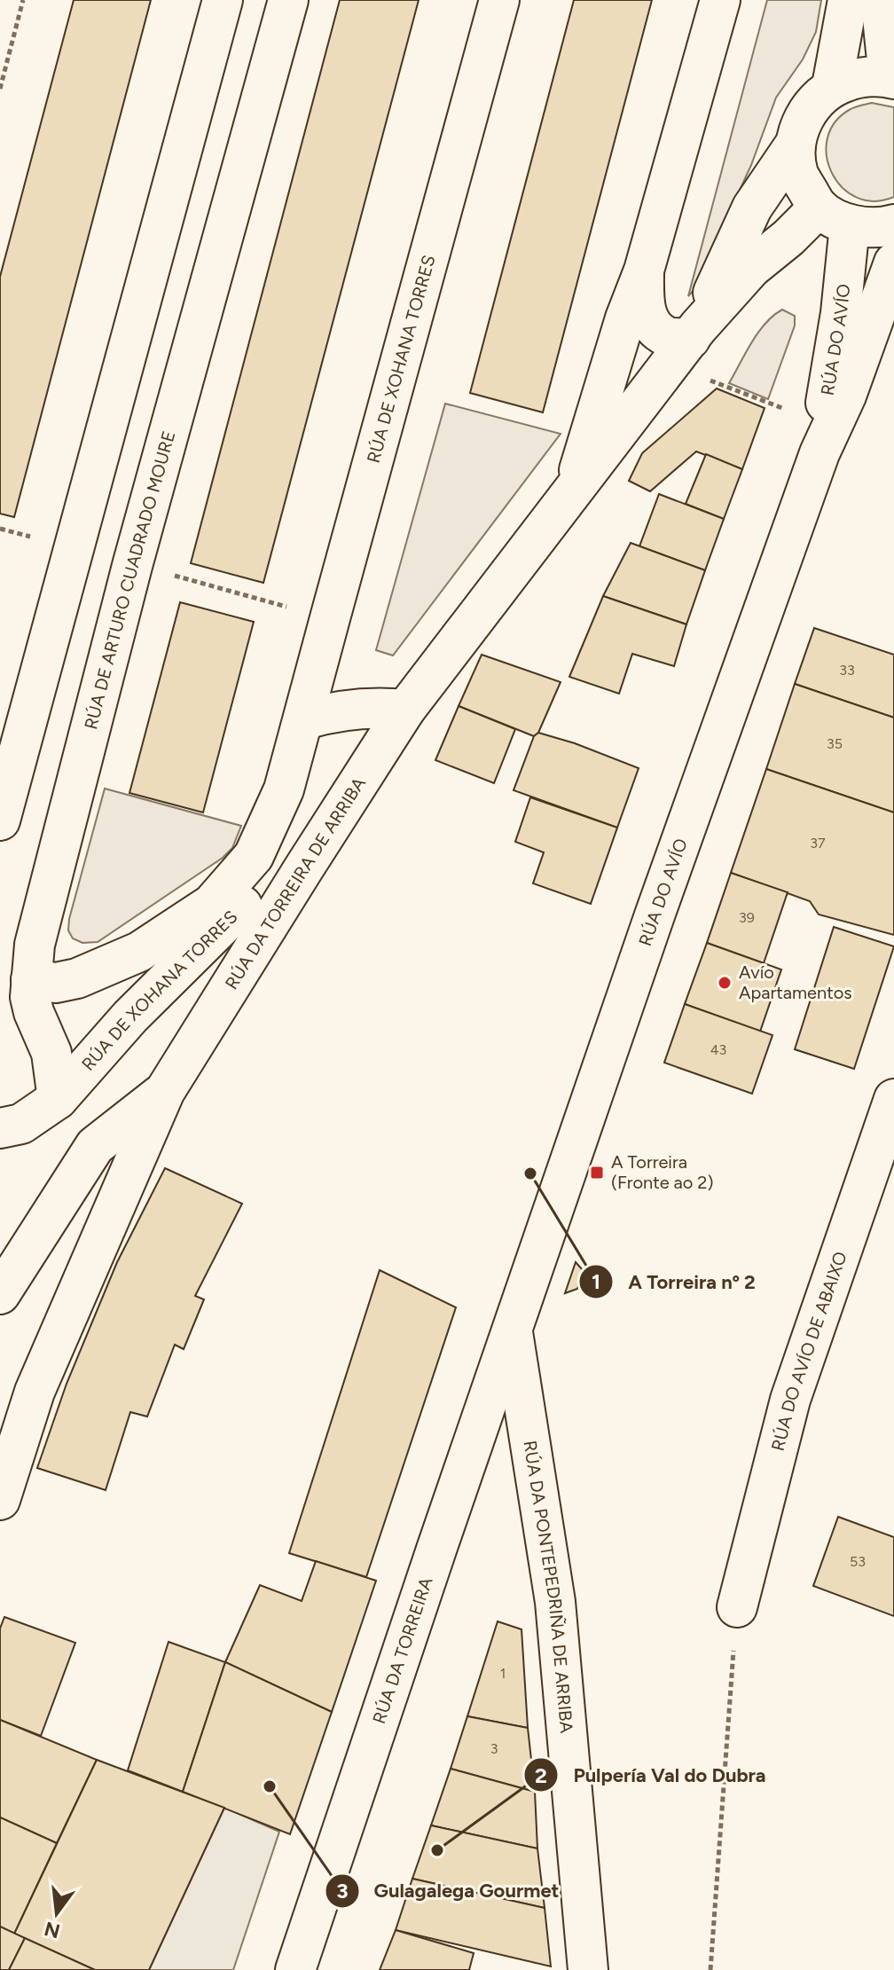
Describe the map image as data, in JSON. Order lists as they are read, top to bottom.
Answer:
{
  "streets": {
    "street": [
      "RÚA DO AVÍO",
      "RÚA DE XOHANA TORRES",
      "RÚA DE ARTURO CUADRADO MOURE",
      "RÚA DA TORREIRA DE ARRIBA",
      "RÚA DO AVÍO DE ABAIXO",
      "RÚA DA PONTEPEDRIÑA DE ARRIBA",
      "RÚA DA TORREIRA"
    ]
  },
  "crossings": [
    ["RÚA DO AVÍO", "RÚA DA TORREIRA DE ARRIBA"],
    ["RÚA DO AVÍO", "RÚA DA PONTEPEDRIÑA DE ARRIBA"],
    ["RÚA DO AVÍO", "RÚA DA TORREIRA"],
    ["RÚA DE XOHANA TORRES", "RÚA DE ARTURO CUADRADO MOURE"],
    ["RÚA DE XOHANA TORRES", "RÚA DA TORREIRA DE ARRIBA"],
    ["RÚA DA PONTEPEDRIÑA DE ARRIBA", "RÚA DA TORREIRA"]
  ],
  "places": {
    "other": [
      "Avío Apartamentos",
      "A Torreira nº 2",
      "Gulagalega Gourmet",
      "Pulpería Val do Dubra"
    ],
    "transit": ["A Torreira (Fronte ao 2)"]
  },
  "house_numbers": [
    "33",
    "35",
    "37",
    "39",
    "43",
    "53",
    "1",
    "3"
  ],
  "north": "bottom"
}
